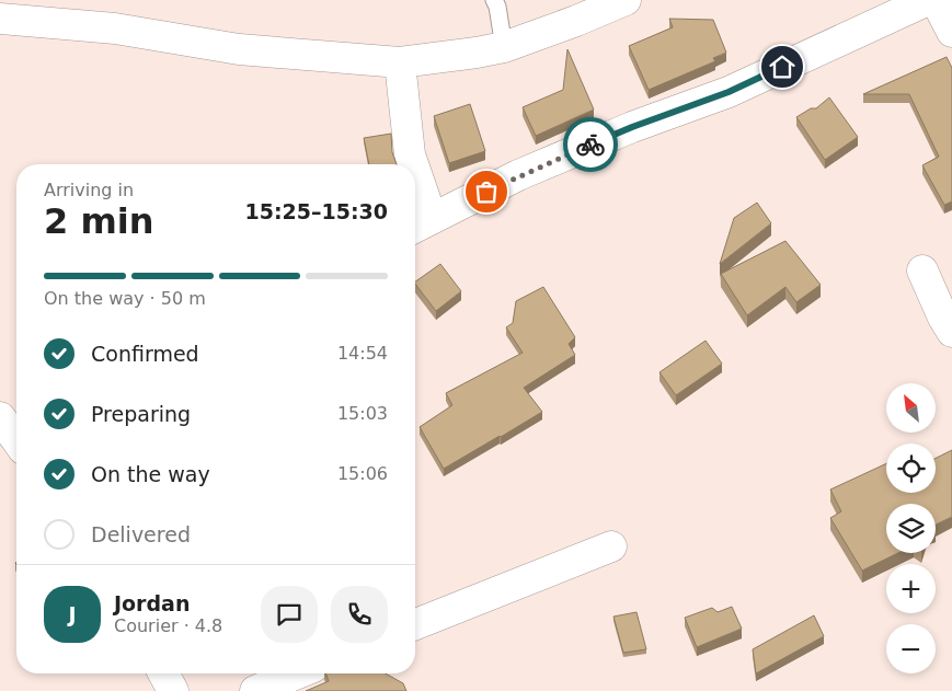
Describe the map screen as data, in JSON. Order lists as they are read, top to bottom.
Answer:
{
  "north": "top left",
  "page": {
    "heading": ["2 min", "Arriving in", "15:25–15:30"],
    "panel": ["Jordan", "Courier · 4.8"],
    "bar": "On the way · 50 m",
    "list": [
      ["Confirmed", "14:54"],
      ["Preparing", "15:03"],
      ["On the way", "15:06"],
      "Delivered"
    ],
    "map_buttons": ["+", "−"],
    "round": "J"
  }
}
